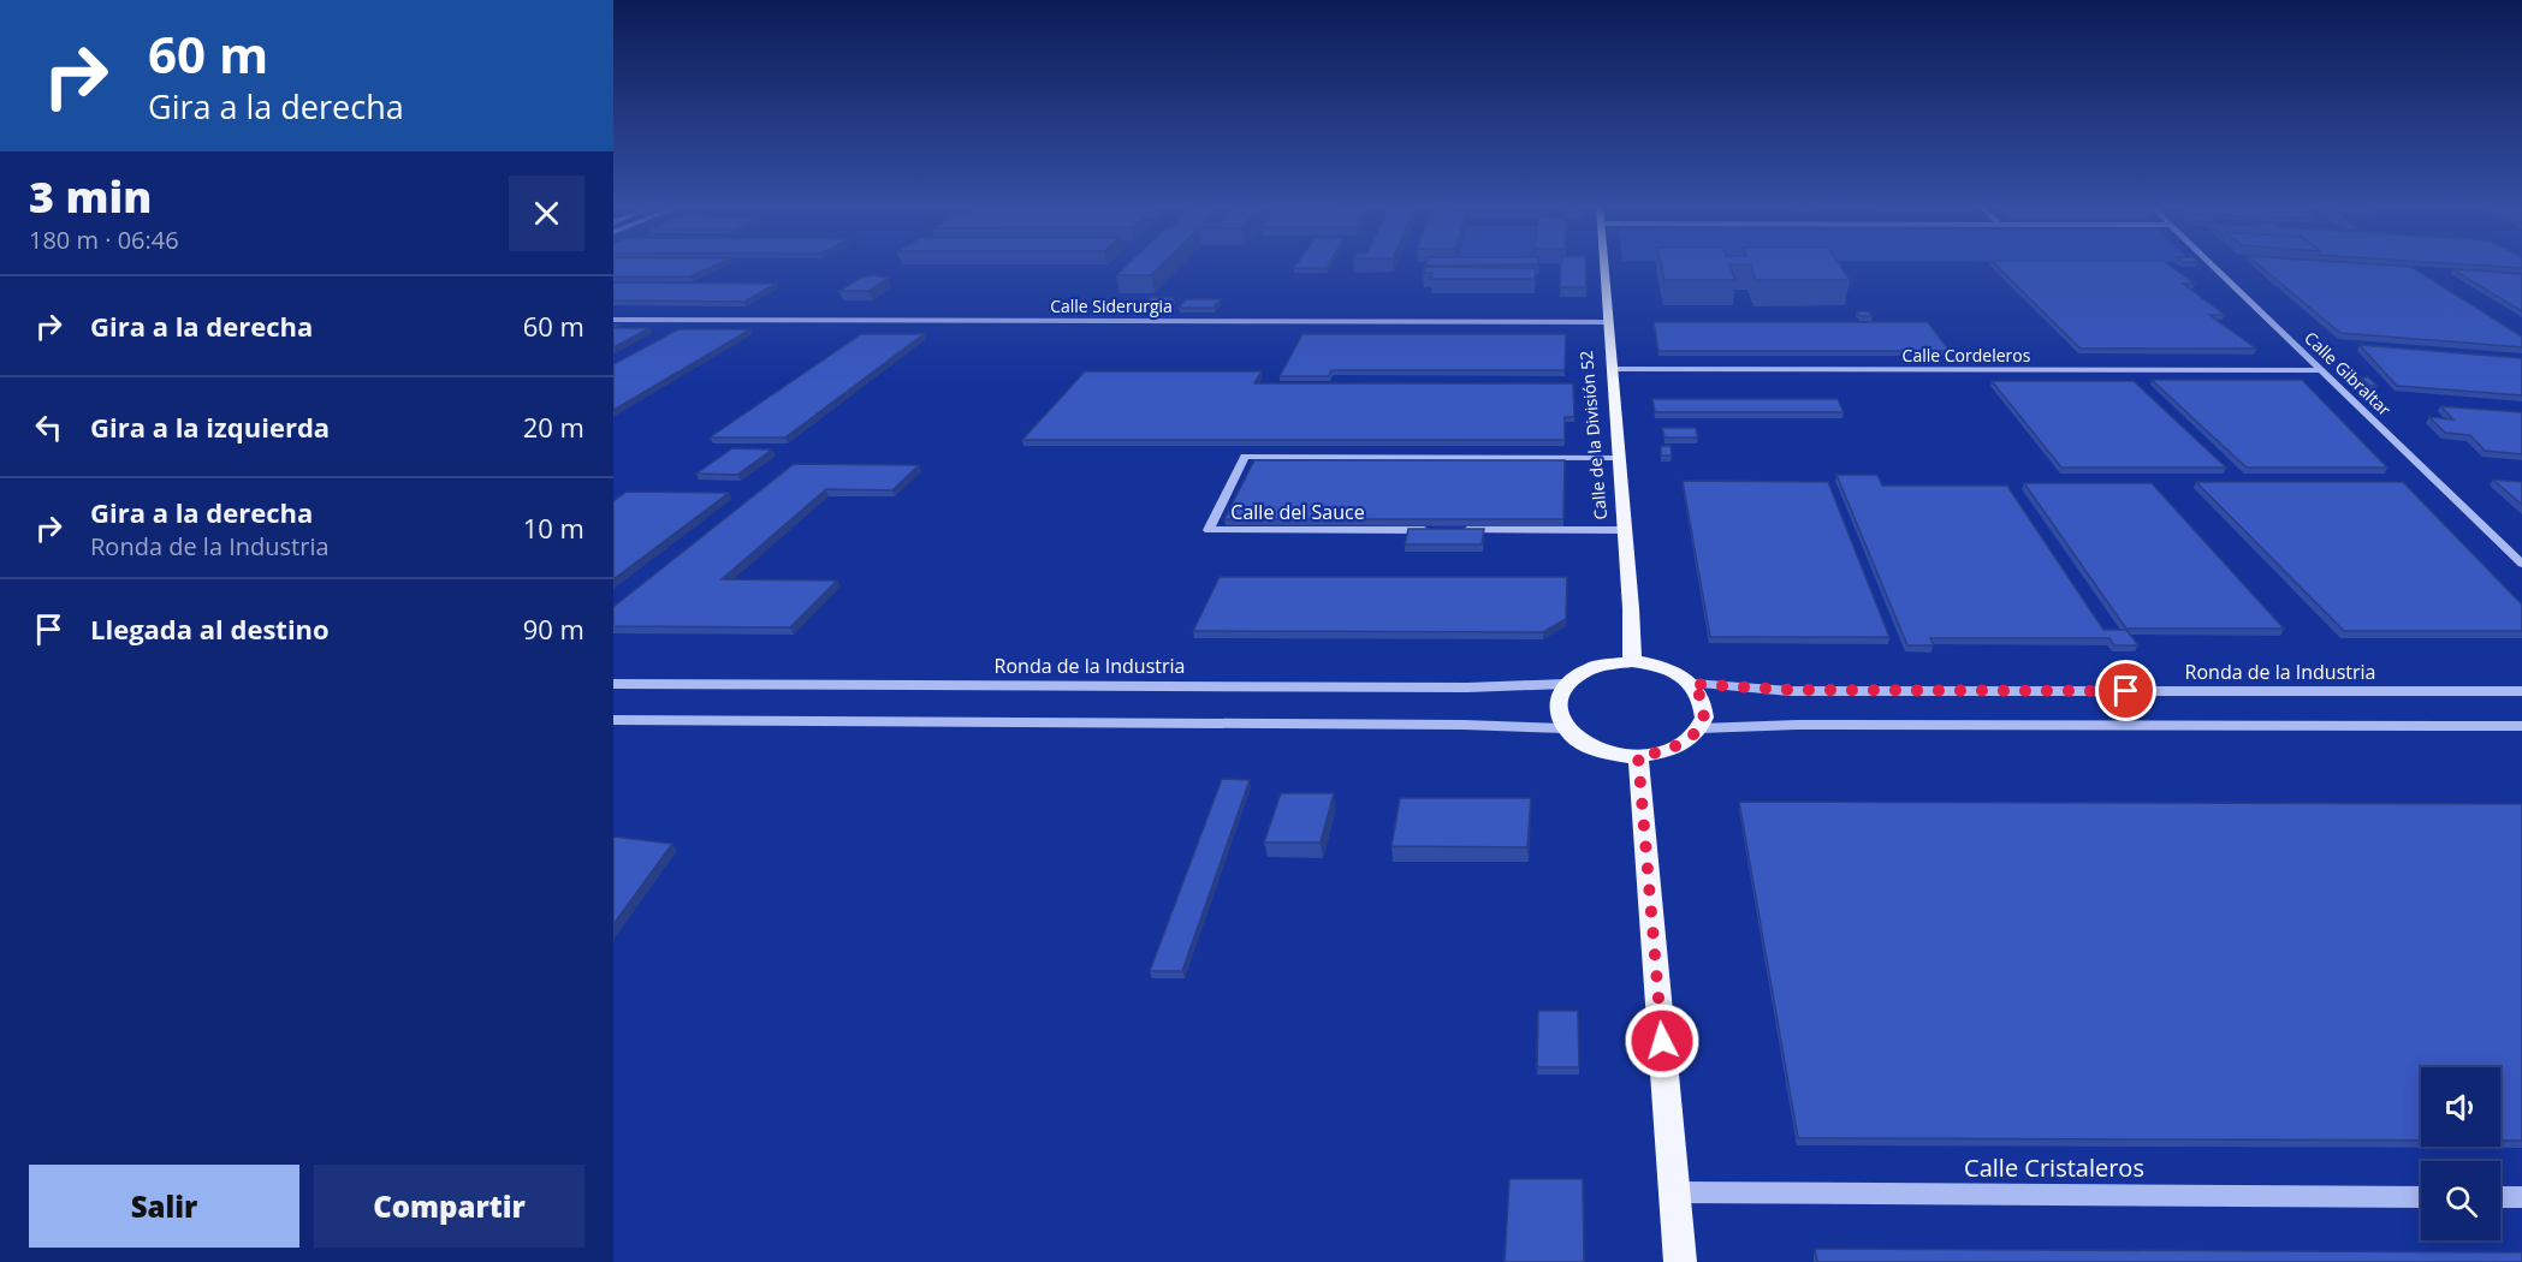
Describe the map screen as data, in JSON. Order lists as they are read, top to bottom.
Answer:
{
  "streets": {
    "main road": ["Calle de la División 52"],
    "street": [
      "Calle Siderurgia",
      "Calle Cordeleros",
      "Calle Gibraltar",
      "Calle del Sauce",
      "Ronda de la Industria",
      "Calle Cristaleros"
    ]
  },
  "crossings": [
    ["Calle Siderurgia", "Calle de la División 52"],
    ["Calle Cordeleros", "Calle Gibraltar"],
    ["Calle Cordeleros", "Calle de la División 52"],
    ["Calle de la División 52", "Calle del Sauce"],
    ["Calle de la División 52", "Ronda de la Industria"]
  ],
  "page": {
    "turn": ["60 m", "Gira a la derecha"],
    "heading": ["3 min", "180 m · 06:46"],
    "list": [
      {
        "name": "Gira a la derecha",
        "value": "60 m"
      },
      {
        "name": "Gira a la izquierda",
        "value": "20 m"
      },
      {
        "name": "Gira a la derecha",
        "note": "Ronda de la Industria",
        "value": "10 m"
      },
      {
        "name": "Llegada al destino",
        "value": "90 m"
      }
    ],
    "buttons": ["Salir", "Compartir"]
  }
}
